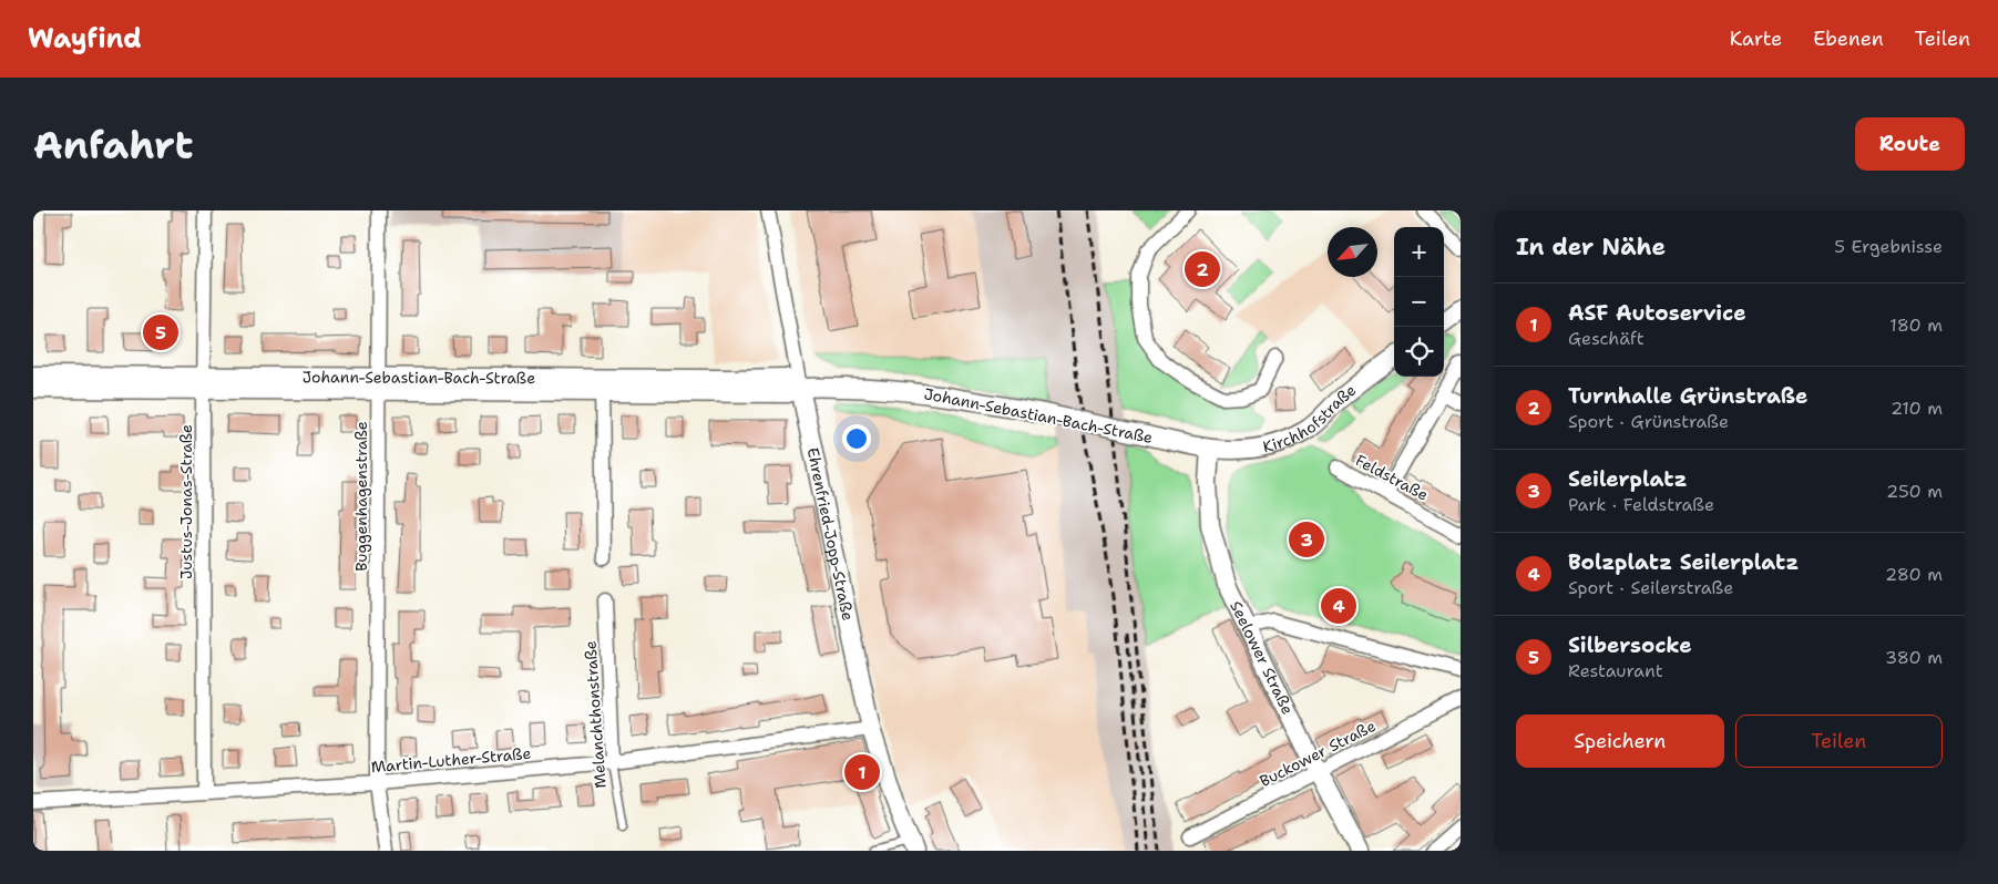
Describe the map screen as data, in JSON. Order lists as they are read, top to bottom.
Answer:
{
  "streets": {
    "street": [
      "Johann-Sebastian-Bach-Straße",
      "Kirchhofstraße",
      "Feldstraße",
      "Buggenhagenstraße",
      "Justus-Jonas-Straße",
      "Ehrenfried-Jopp-Straße",
      "Seelower Straße",
      "Melanchthonstraße",
      "Buckower Straße",
      "Martin-Luther-Straße"
    ]
  },
  "crossings": [
    ["Johann-Sebastian-Bach-Straße", "Kirchhofstraße"],
    ["Johann-Sebastian-Bach-Straße", "Buggenhagenstraße"],
    ["Johann-Sebastian-Bach-Straße", "Justus-Jonas-Straße"],
    ["Johann-Sebastian-Bach-Straße", "Ehrenfried-Jopp-Straße"],
    ["Johann-Sebastian-Bach-Straße", "Seelower Straße"],
    ["Kirchhofstraße", "Seelower Straße"],
    ["Buggenhagenstraße", "Martin-Luther-Straße"],
    ["Justus-Jonas-Straße", "Martin-Luther-Straße"],
    ["Ehrenfried-Jopp-Straße", "Martin-Luther-Straße"],
    ["Seelower Straße", "Buckower Straße"],
    ["Melanchthonstraße", "Martin-Luther-Straße"]
  ],
  "north": "bottom left",
  "page": {
    "header": "Wayfind",
    "nav": ["Karte", "Ebenen", "Teilen"],
    "buttons": [
      "Route",
      ["Speichern", "Teilen"]
    ],
    "title": "Anfahrt",
    "heading": ["In der Nähe", "5 Ergebnisse"],
    "map_buttons": ["+", "−"],
    "pins": [
      "2",
      "5",
      "3",
      "4",
      "1"
    ],
    "list": [
      {
        "mark": "1",
        "name": "ASF Autoservice",
        "note": "Geschäft",
        "value": "180 m"
      },
      {
        "mark": "2",
        "name": "Turnhalle Grünstraße",
        "note": "Sport · Grünstraße",
        "value": "210 m"
      },
      {
        "mark": "3",
        "name": "Seilerplatz",
        "note": "Park · Feldstraße",
        "value": "250 m"
      },
      {
        "mark": "4",
        "name": "Bolzplatz Seilerplatz",
        "note": "Sport · Seilerstraße",
        "value": "280 m"
      },
      {
        "mark": "5",
        "name": "Silbersocke",
        "note": "Restaurant",
        "value": "380 m"
      }
    ]
  }
}
